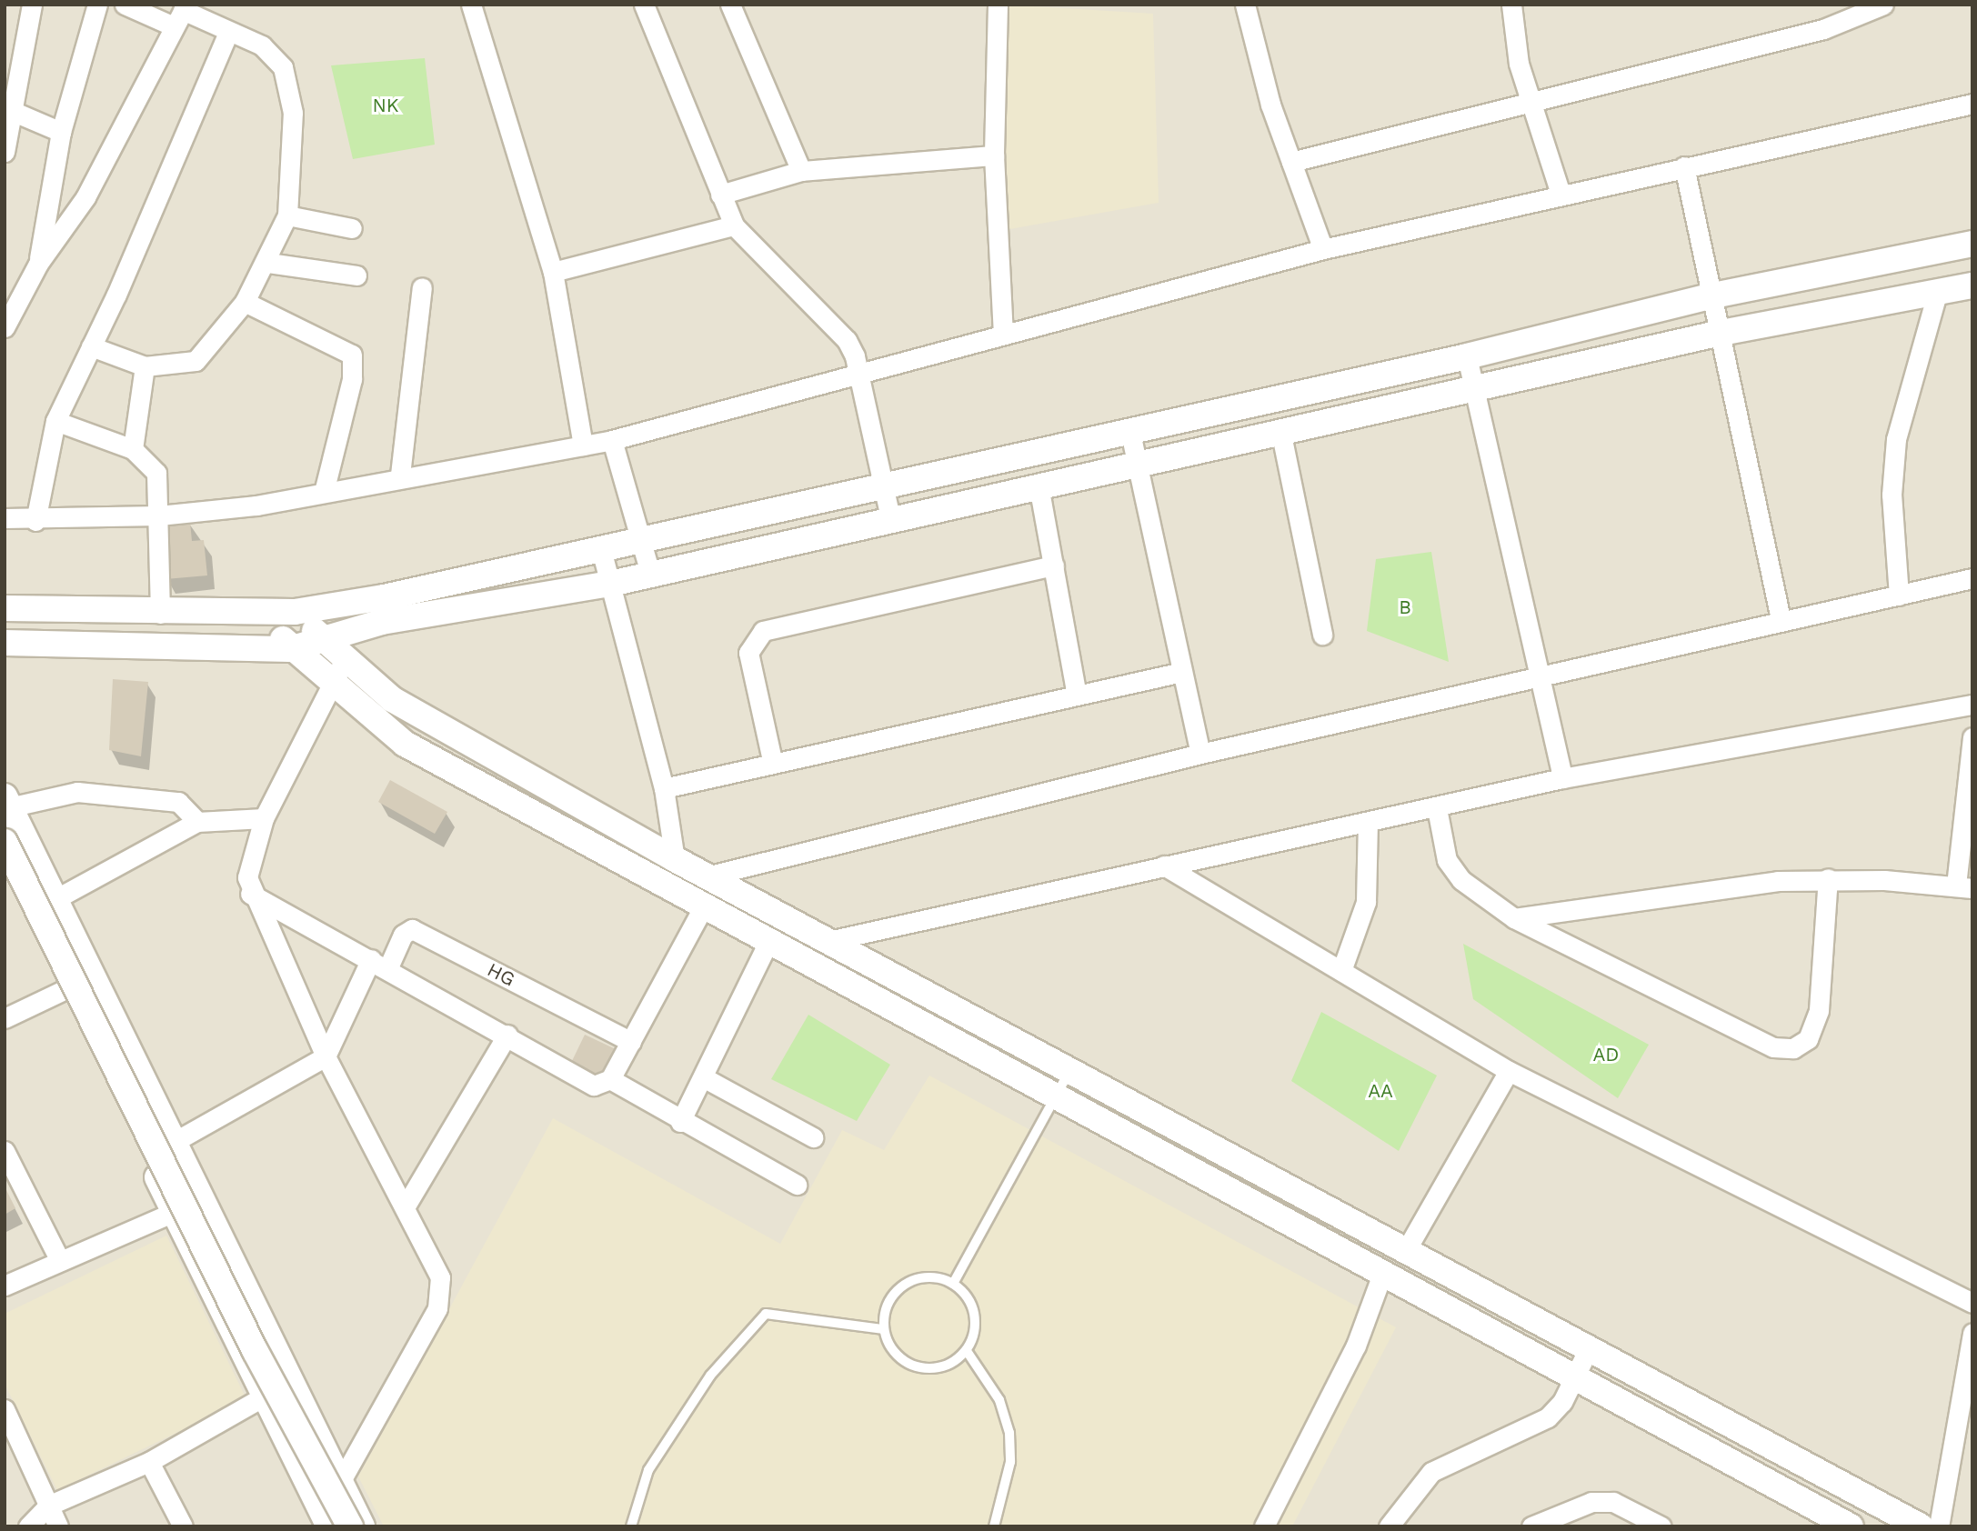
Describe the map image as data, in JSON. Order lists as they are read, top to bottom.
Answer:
{
  "streets": {
    "street": ["HG"]
  },
  "parks": [
    "NK",
    "B",
    "AD",
    "AA"
  ]
}
